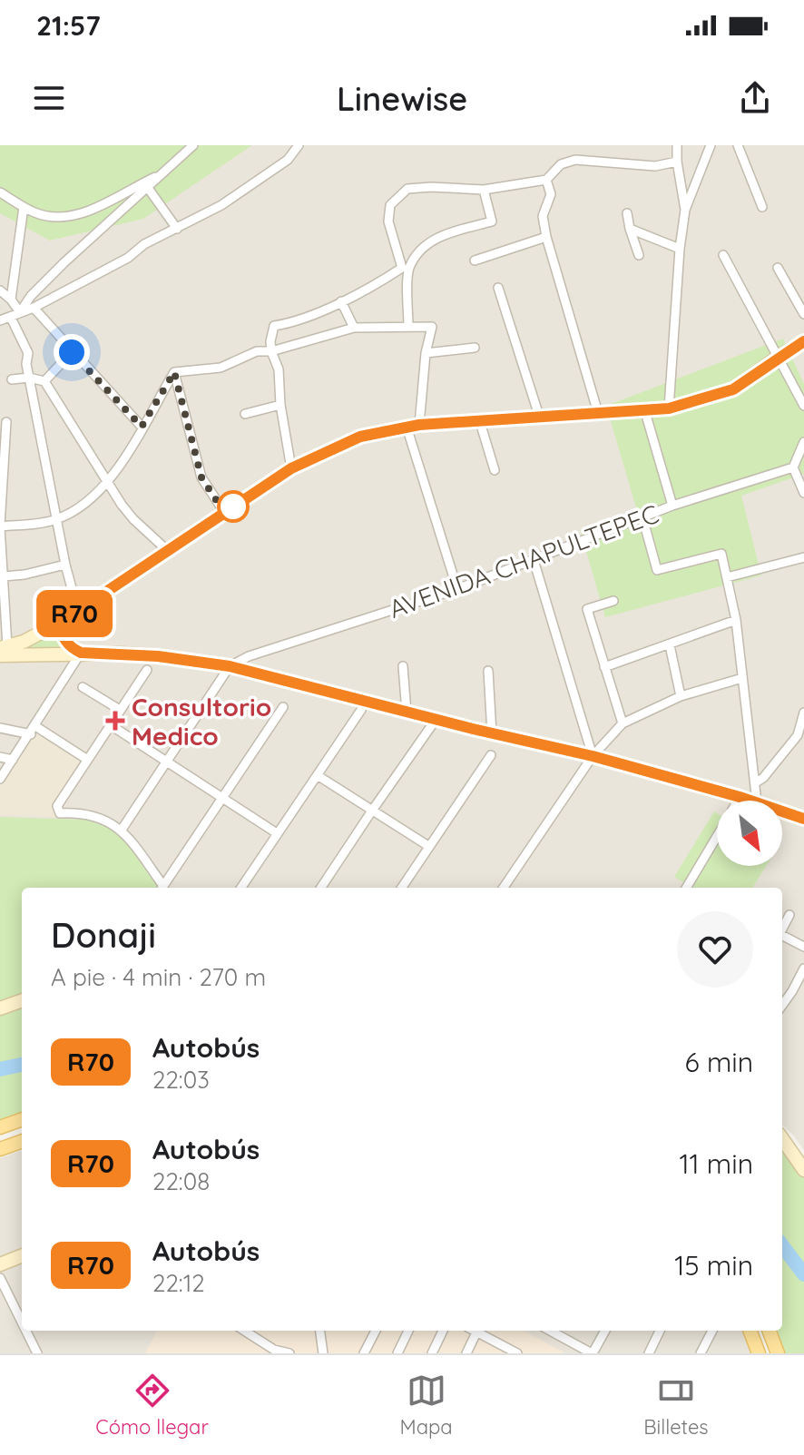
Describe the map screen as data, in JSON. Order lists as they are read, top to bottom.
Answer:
{
  "streets": {
    "street": ["AVENIDA CHAPULTEPEC"]
  },
  "places": {
    "health": ["Consultorio Medico"]
  },
  "lines": ["bus line R70"],
  "north": "bottom right",
  "page": {
    "status": "21:57",
    "header": "Linewise",
    "on_map": "R70",
    "heading": ["Donaji", "A pie · 4 min · 270 m"],
    "list": [
      {
        "mark": "R70",
        "name": "Autobús",
        "note": "22:03",
        "value": "6 min"
      },
      {
        "mark": "R70",
        "name": "Autobús",
        "note": "22:08",
        "value": "11 min"
      },
      {
        "mark": "R70",
        "name": "Autobús",
        "note": "22:12",
        "value": "15 min"
      }
    ],
    "tabs": ["Cómo llegar", "Mapa", "Billetes"]
  }
}
